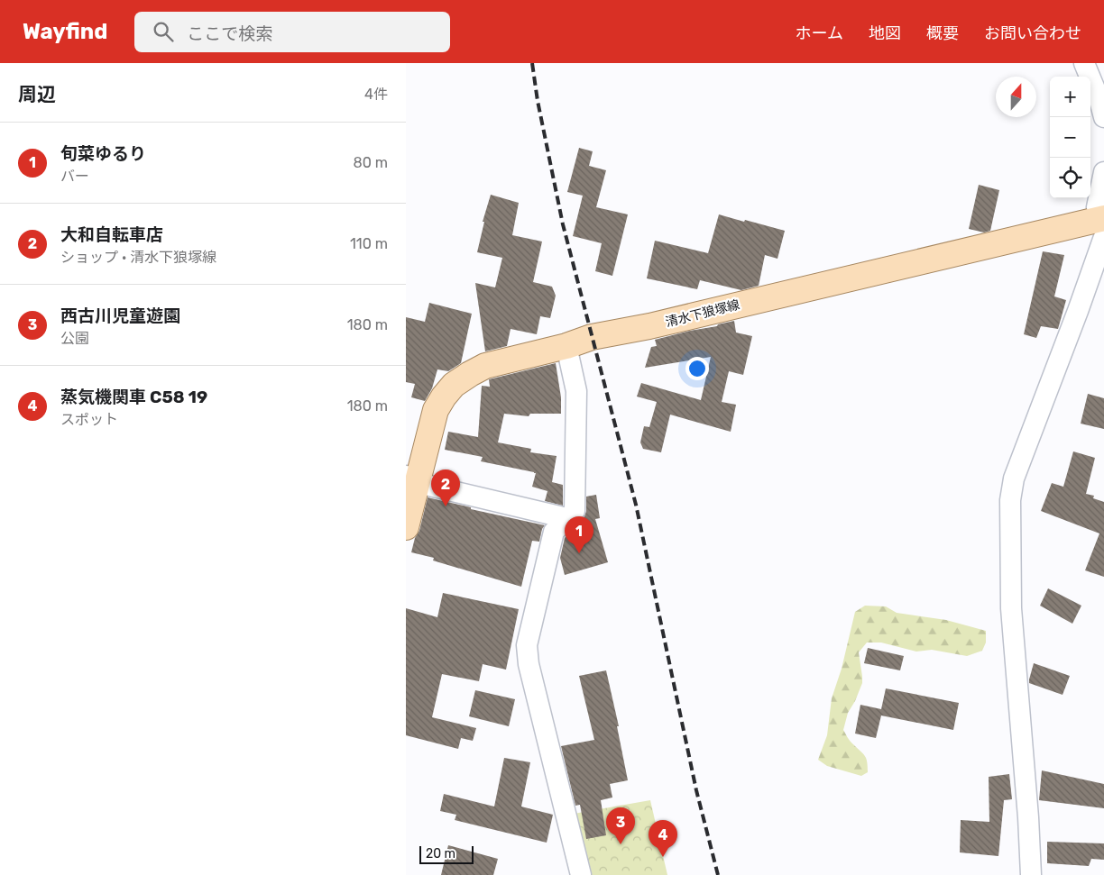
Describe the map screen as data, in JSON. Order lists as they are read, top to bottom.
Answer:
{
  "streets": {
    "main road": ["清水下狼塚線"]
  },
  "scale_bar": "20 m",
  "north": "top",
  "page": {
    "header": "Wayfind",
    "search": "ここで検索",
    "nav": [
      "ホーム",
      "地図",
      "概要",
      "お問い合わせ"
    ],
    "heading": ["周辺", "4件"],
    "map_buttons": ["+", "−"],
    "list": [
      {
        "mark": "1",
        "name": "旬菜ゆるり",
        "note": "バー",
        "value": "80 m"
      },
      {
        "mark": "2",
        "name": "大和自転車店",
        "note": "ショップ · 清水下狼塚線",
        "value": "110 m"
      },
      {
        "mark": "3",
        "name": "西古川児童遊園",
        "note": "公園",
        "value": "180 m"
      },
      {
        "mark": "4",
        "name": "蒸気機関車 C58 19",
        "note": "スポット",
        "value": "180 m"
      }
    ],
    "pins": [
      "2",
      "1",
      "3",
      "4"
    ],
    "scale": "20 m"
  }
}
